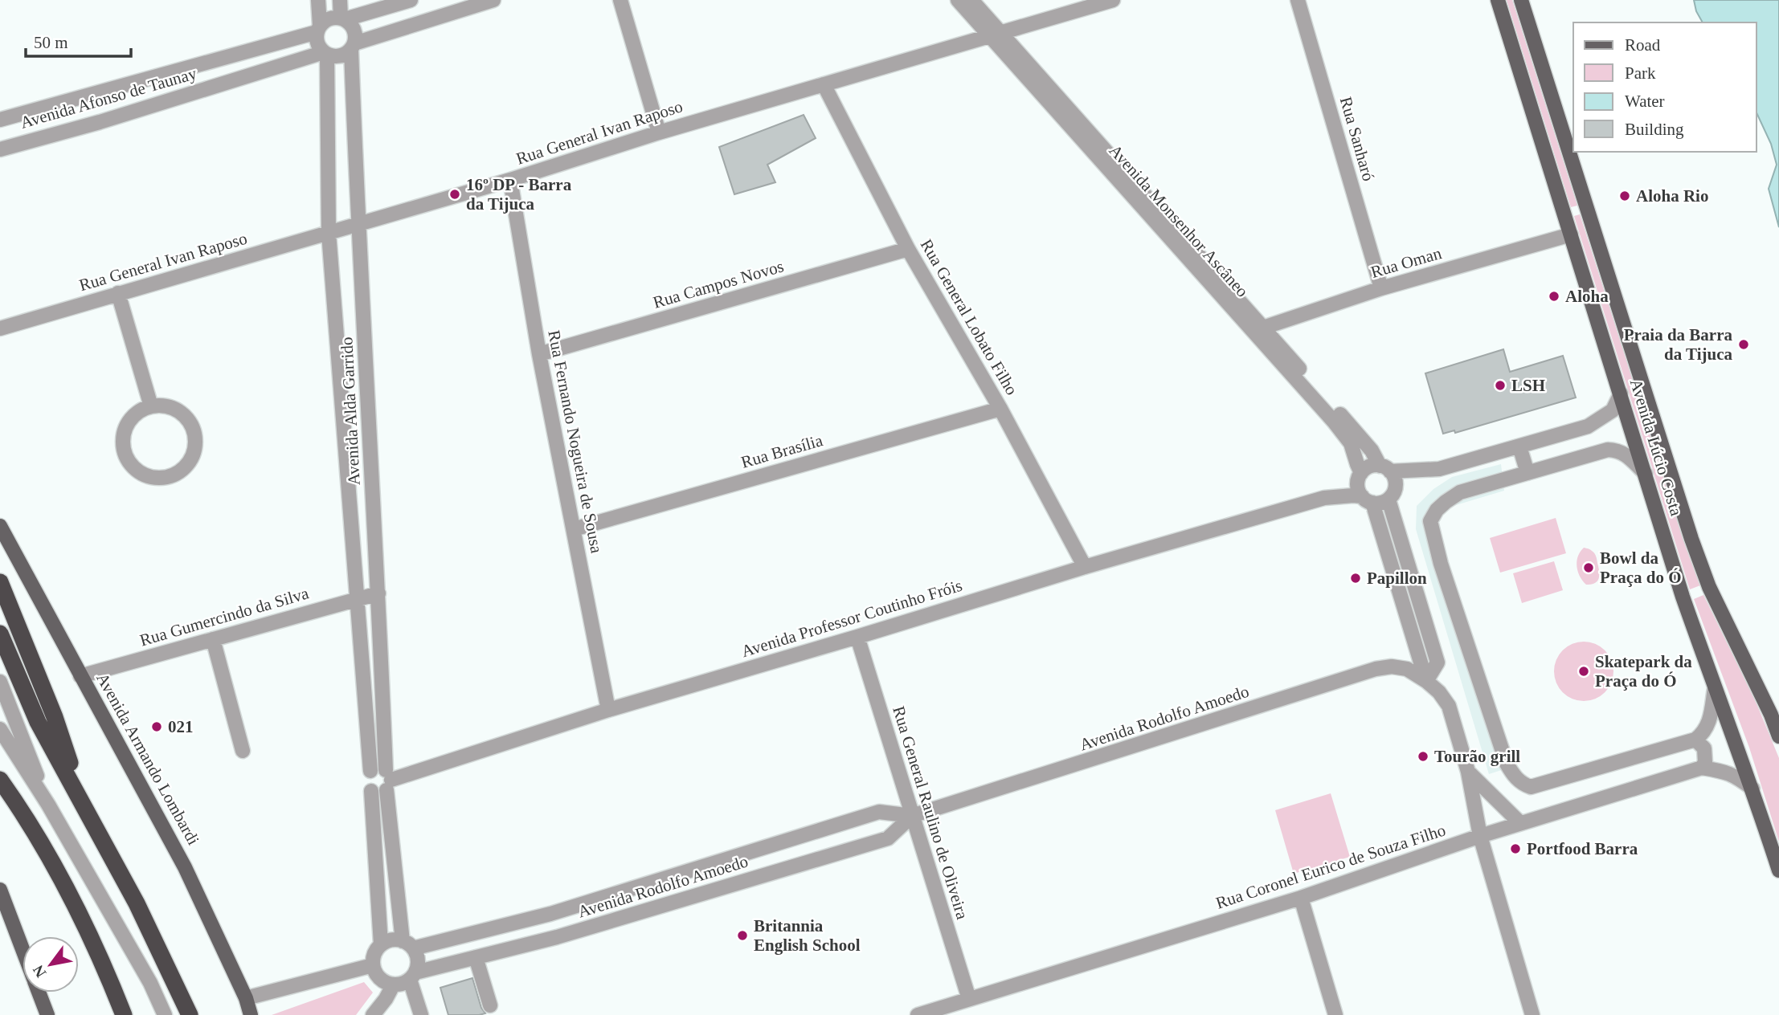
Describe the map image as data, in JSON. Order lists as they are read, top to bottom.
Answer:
{
  "streets": {
    "main road": ["Avenida Lúcio Costa", "Avenida Armando Lombardi"],
    "street": [
      "Avenida Afonso de Taunay",
      "Rua General Ivan Raposo",
      "Rua Sanharó",
      "Avenida Monsenhor Ascâneo",
      "Rua Oman",
      "Rua Campos Novos",
      "Rua General Lobato Filho",
      "Avenida Alda Garrido",
      "Rua Fernando Nogueira de Sousa",
      "Rua Brasília",
      "Rua Gumercindo da Silva",
      "Avenida Professor Coutinho Fróis",
      "Avenida Rodolfo Amoedo",
      "Rua General Raulino de Oliveira",
      "Rua Coronel Eurico de Souza Filho"
    ]
  },
  "crossings": [
    ["Avenida Afonso de Taunay", "Avenida Alda Garrido"],
    ["Rua General Ivan Raposo", "Avenida Monsenhor Ascâneo"],
    ["Rua General Ivan Raposo", "Rua General Lobato Filho"],
    ["Rua General Ivan Raposo", "Avenida Alda Garrido"],
    ["Rua General Ivan Raposo", "Rua Fernando Nogueira de Sousa"],
    ["Rua Sanharó", "Rua Oman"],
    ["Avenida Monsenhor Ascâneo", "Rua Oman"],
    ["Avenida Monsenhor Ascâneo", "Avenida Professor Coutinho Fróis"],
    ["Rua Oman", "Avenida Lúcio Costa"],
    ["Rua Campos Novos", "Rua General Lobato Filho"],
    ["Rua Campos Novos", "Rua Fernando Nogueira de Sousa"],
    ["Rua General Lobato Filho", "Rua Brasília"],
    ["Rua General Lobato Filho", "Avenida Professor Coutinho Fróis"],
    ["Avenida Alda Garrido", "Rua Gumercindo da Silva"],
    ["Avenida Alda Garrido", "Avenida Professor Coutinho Fróis"],
    ["Avenida Alda Garrido", "Avenida Rodolfo Amoedo"],
    ["Rua Fernando Nogueira de Sousa", "Rua Brasília"],
    ["Rua Fernando Nogueira de Sousa", "Avenida Professor Coutinho Fróis"],
    ["Avenida Lúcio Costa", "Rua Coronel Eurico de Souza Filho"],
    ["Rua Gumercindo da Silva", "Avenida Armando Lombardi"],
    ["Avenida Professor Coutinho Fróis", "Rua General Raulino de Oliveira"],
    ["Avenida Rodolfo Amoedo", "Rua General Raulino de Oliveira"],
    ["Rua General Raulino de Oliveira", "Rua Coronel Eurico de Souza Filho"]
  ],
  "places": [
    "16º DP - Barra da Tijuca",
    "Aloha Rio",
    "Aloha",
    "Praia da Barra da Tijuca",
    "LSH",
    "Bowl da Praça do Ó",
    "Papillon",
    "Skatepark da Praça do Ó",
    "021",
    "Tourão grill",
    "Portfood Barra",
    "Britannia English School"
  ],
  "legend": [
    "Road",
    "Park",
    "Water",
    "Building"
  ],
  "scale_bar": "50 m",
  "north": "bottom left"
}
